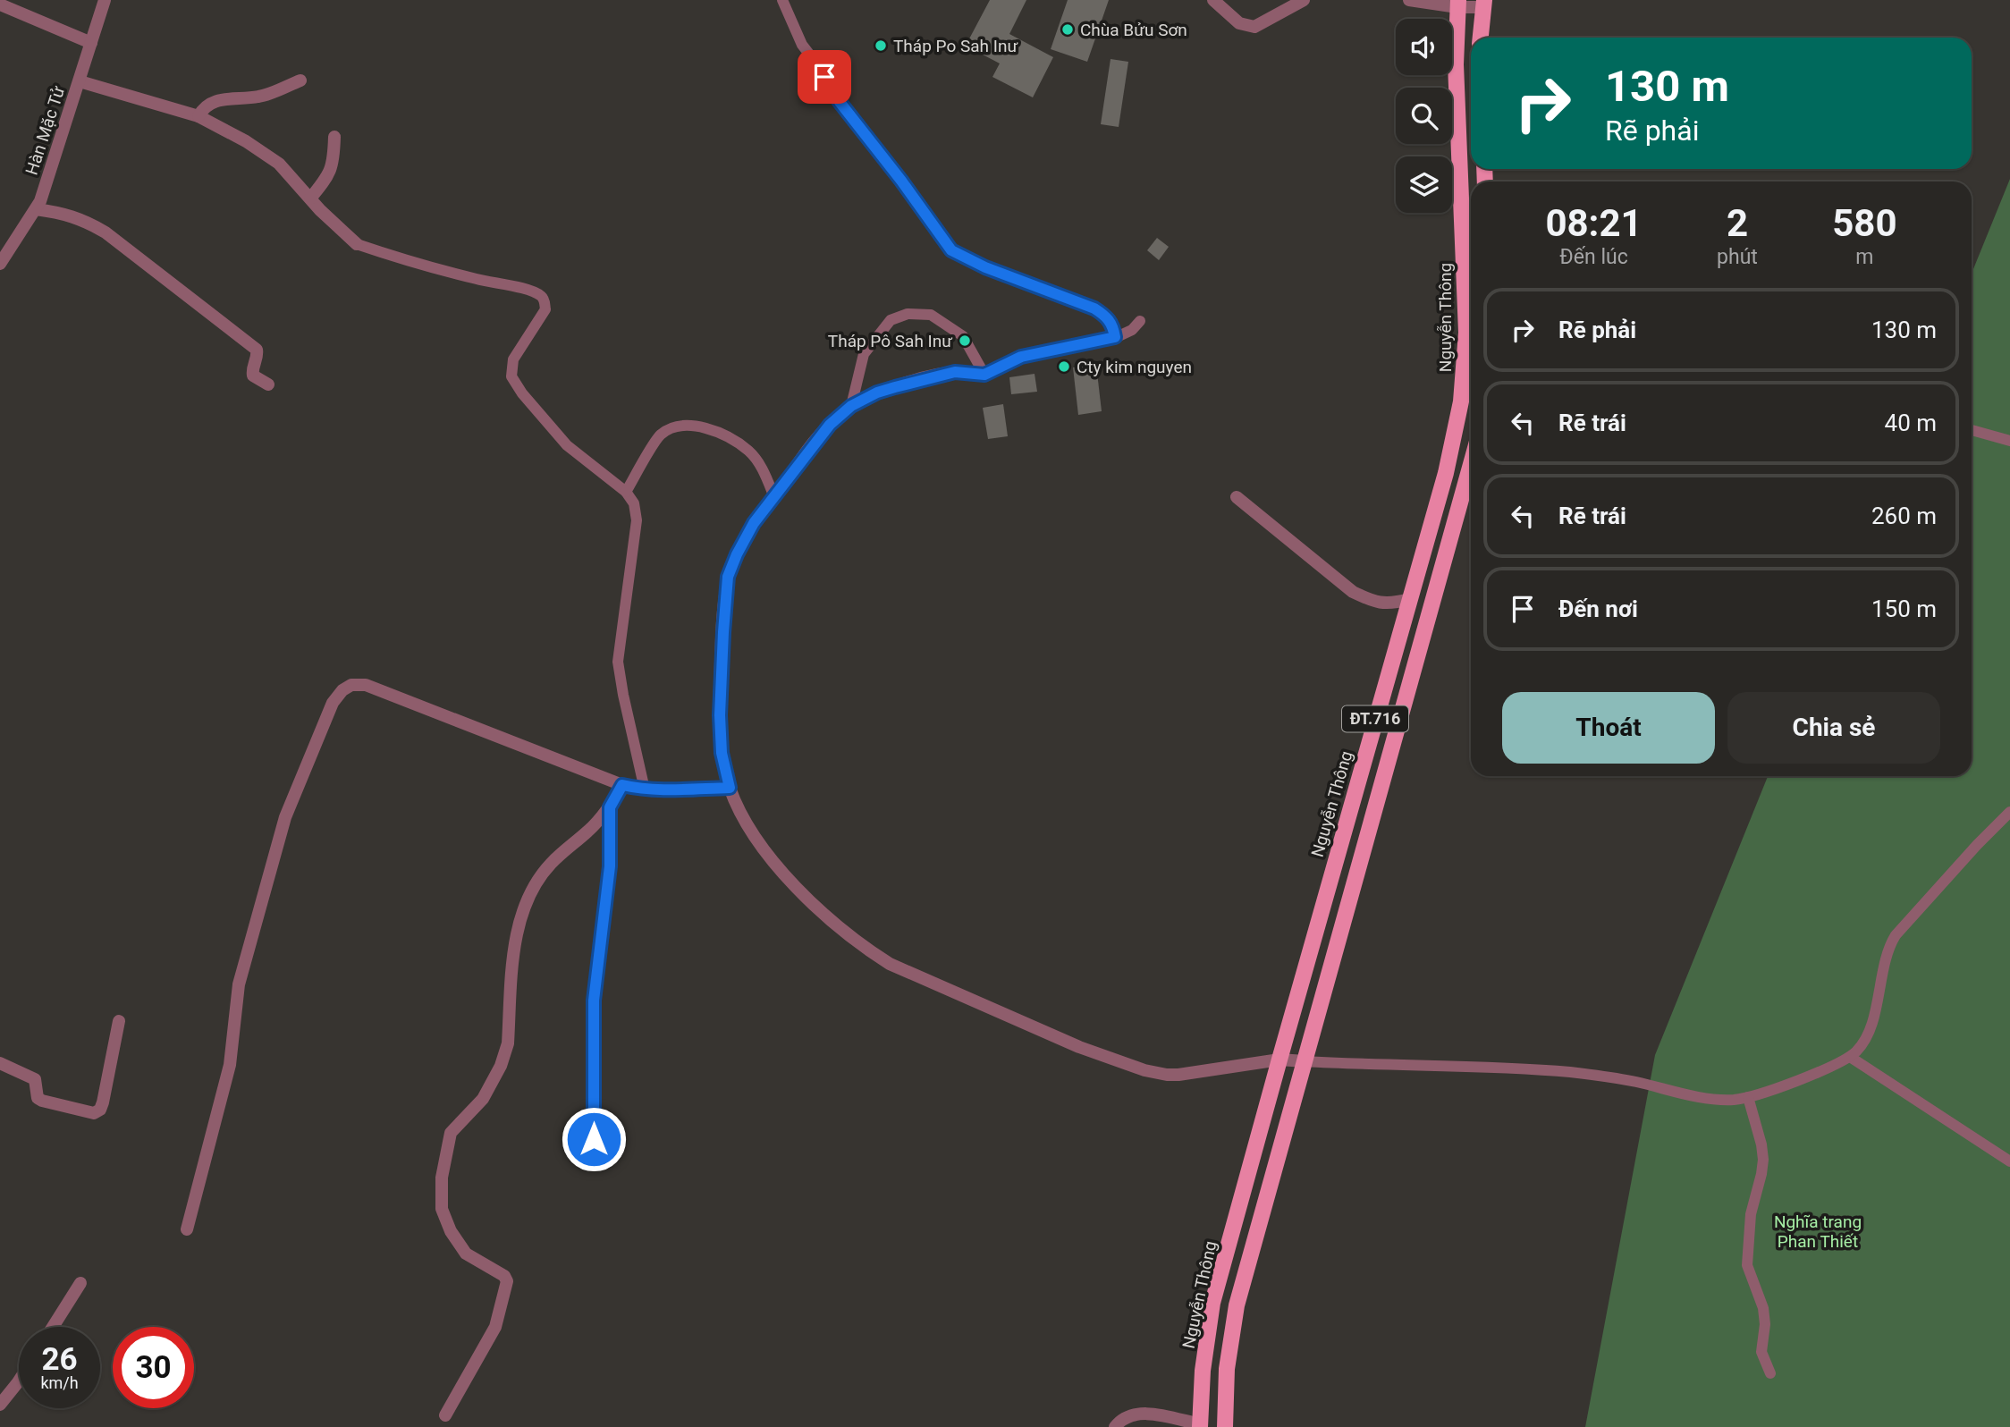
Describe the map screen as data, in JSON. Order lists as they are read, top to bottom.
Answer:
{
  "streets": {
    "main road": ["Nguyễn Thông", "ĐT.716"],
    "street": ["Hàn Mặc Tử"]
  },
  "parks": ["Nghĩa trang Phan Thiết"],
  "places": [
    "Chùa Bửu Sơn",
    "Tháp Po Sah Inư",
    "Tháp Pô Sah Inư",
    "Cty kim nguyen"
  ],
  "page": {
    "turn": ["130 m", "Rẽ phải"],
    "eta": [
      "08:21",
      "Đến lúc",
      "2",
      "phút",
      "580",
      "m"
    ],
    "list": [
      {
        "name": "Rẽ phải",
        "value": "130 m"
      },
      {
        "name": "Rẽ trái",
        "value": "40 m"
      },
      {
        "name": "Rẽ trái",
        "value": "260 m"
      },
      {
        "name": "Đến nơi",
        "value": "150 m"
      }
    ],
    "buttons": ["Thoát", "Chia sẻ"],
    "speed": "26 km/h",
    "limit": "30"
  }
}
